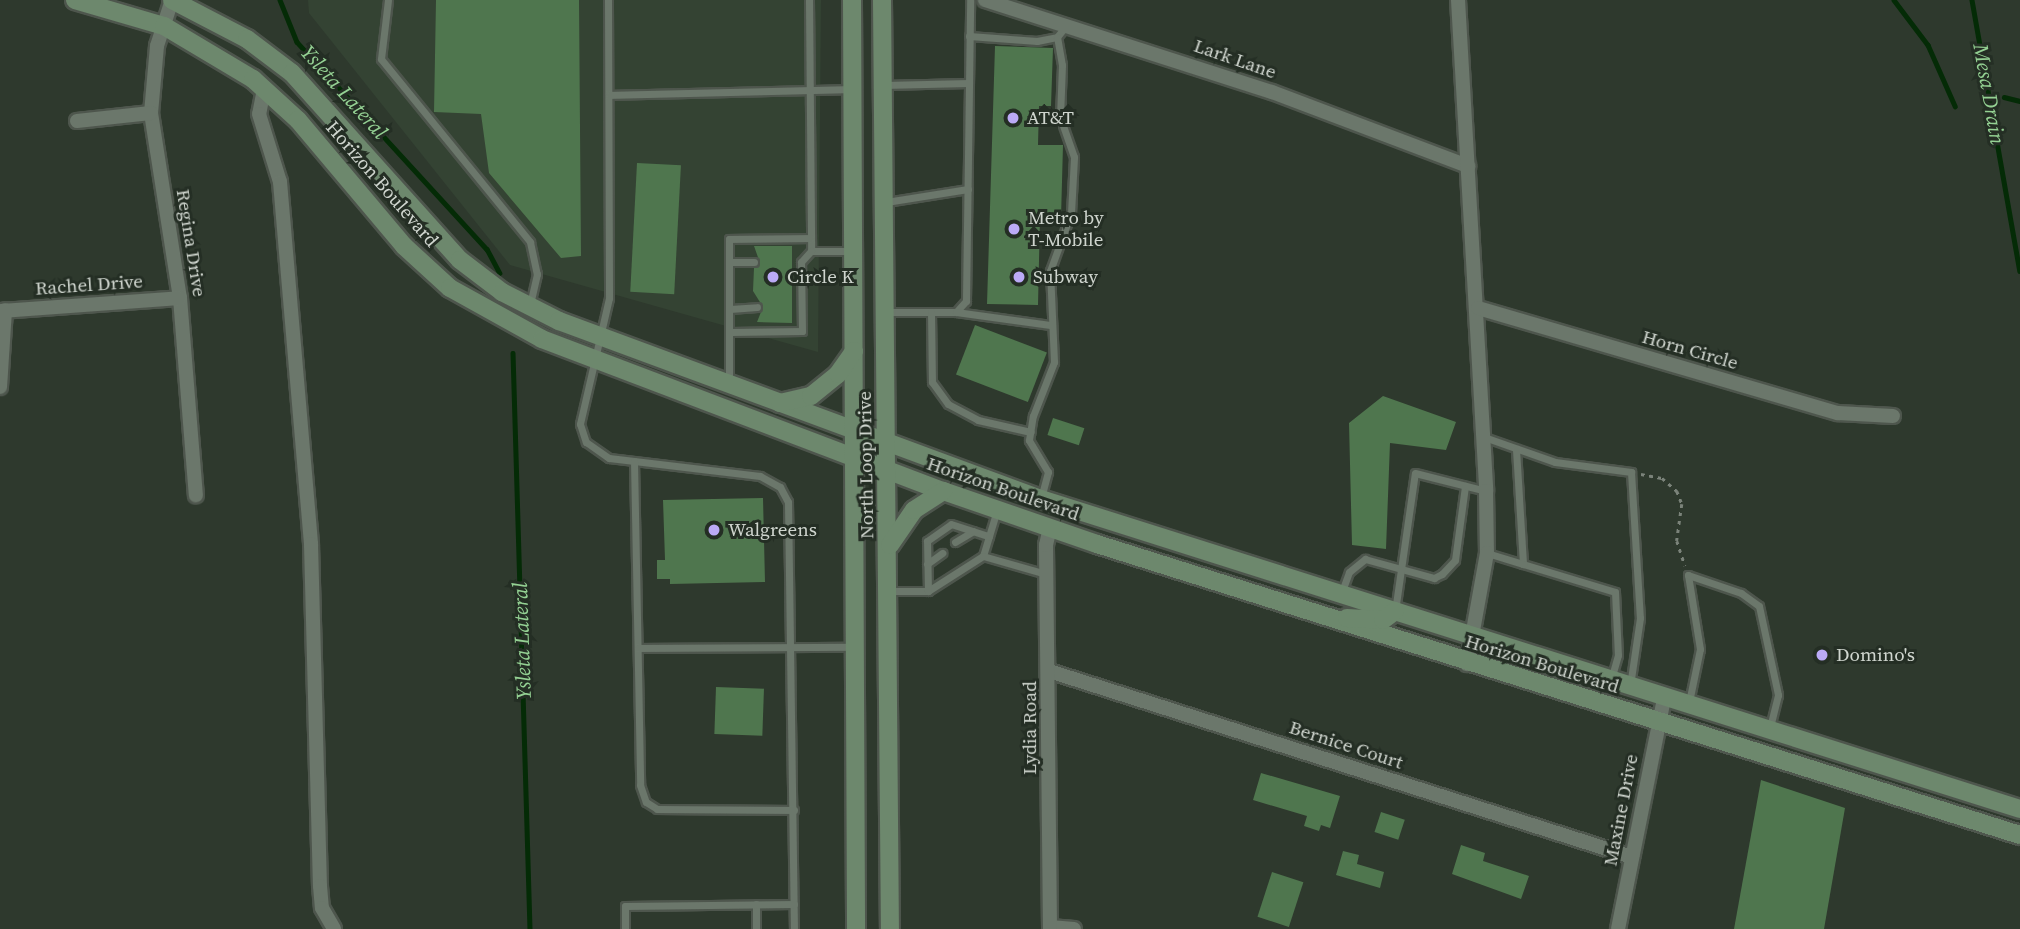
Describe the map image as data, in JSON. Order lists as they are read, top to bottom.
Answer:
{
  "streets": {
    "main road": ["Horizon Boulevard", "North Loop Drive"],
    "street": [
      "Lark Lane",
      "Regina Drive",
      "Rachel Drive",
      "Horn Circle",
      "Lydia Road",
      "Bernice Court",
      "Maxine Drive"
    ]
  },
  "crossings": [
    ["Horizon Boulevard", "Regina Drive"],
    ["Horizon Boulevard", "North Loop Drive"],
    ["Horizon Boulevard", "Lydia Road"],
    ["Horizon Boulevard", "Maxine Drive"],
    ["Regina Drive", "Rachel Drive"],
    ["Lydia Road", "Bernice Court"],
    ["Bernice Court", "Maxine Drive"]
  ],
  "water": ["Ysleta Lateral", "Mesa Drain"],
  "places": [
    "AT&T",
    "Metro by T-Mobile",
    "Circle K",
    "Subway",
    "Walgreens",
    "Domino's"
  ]
}
